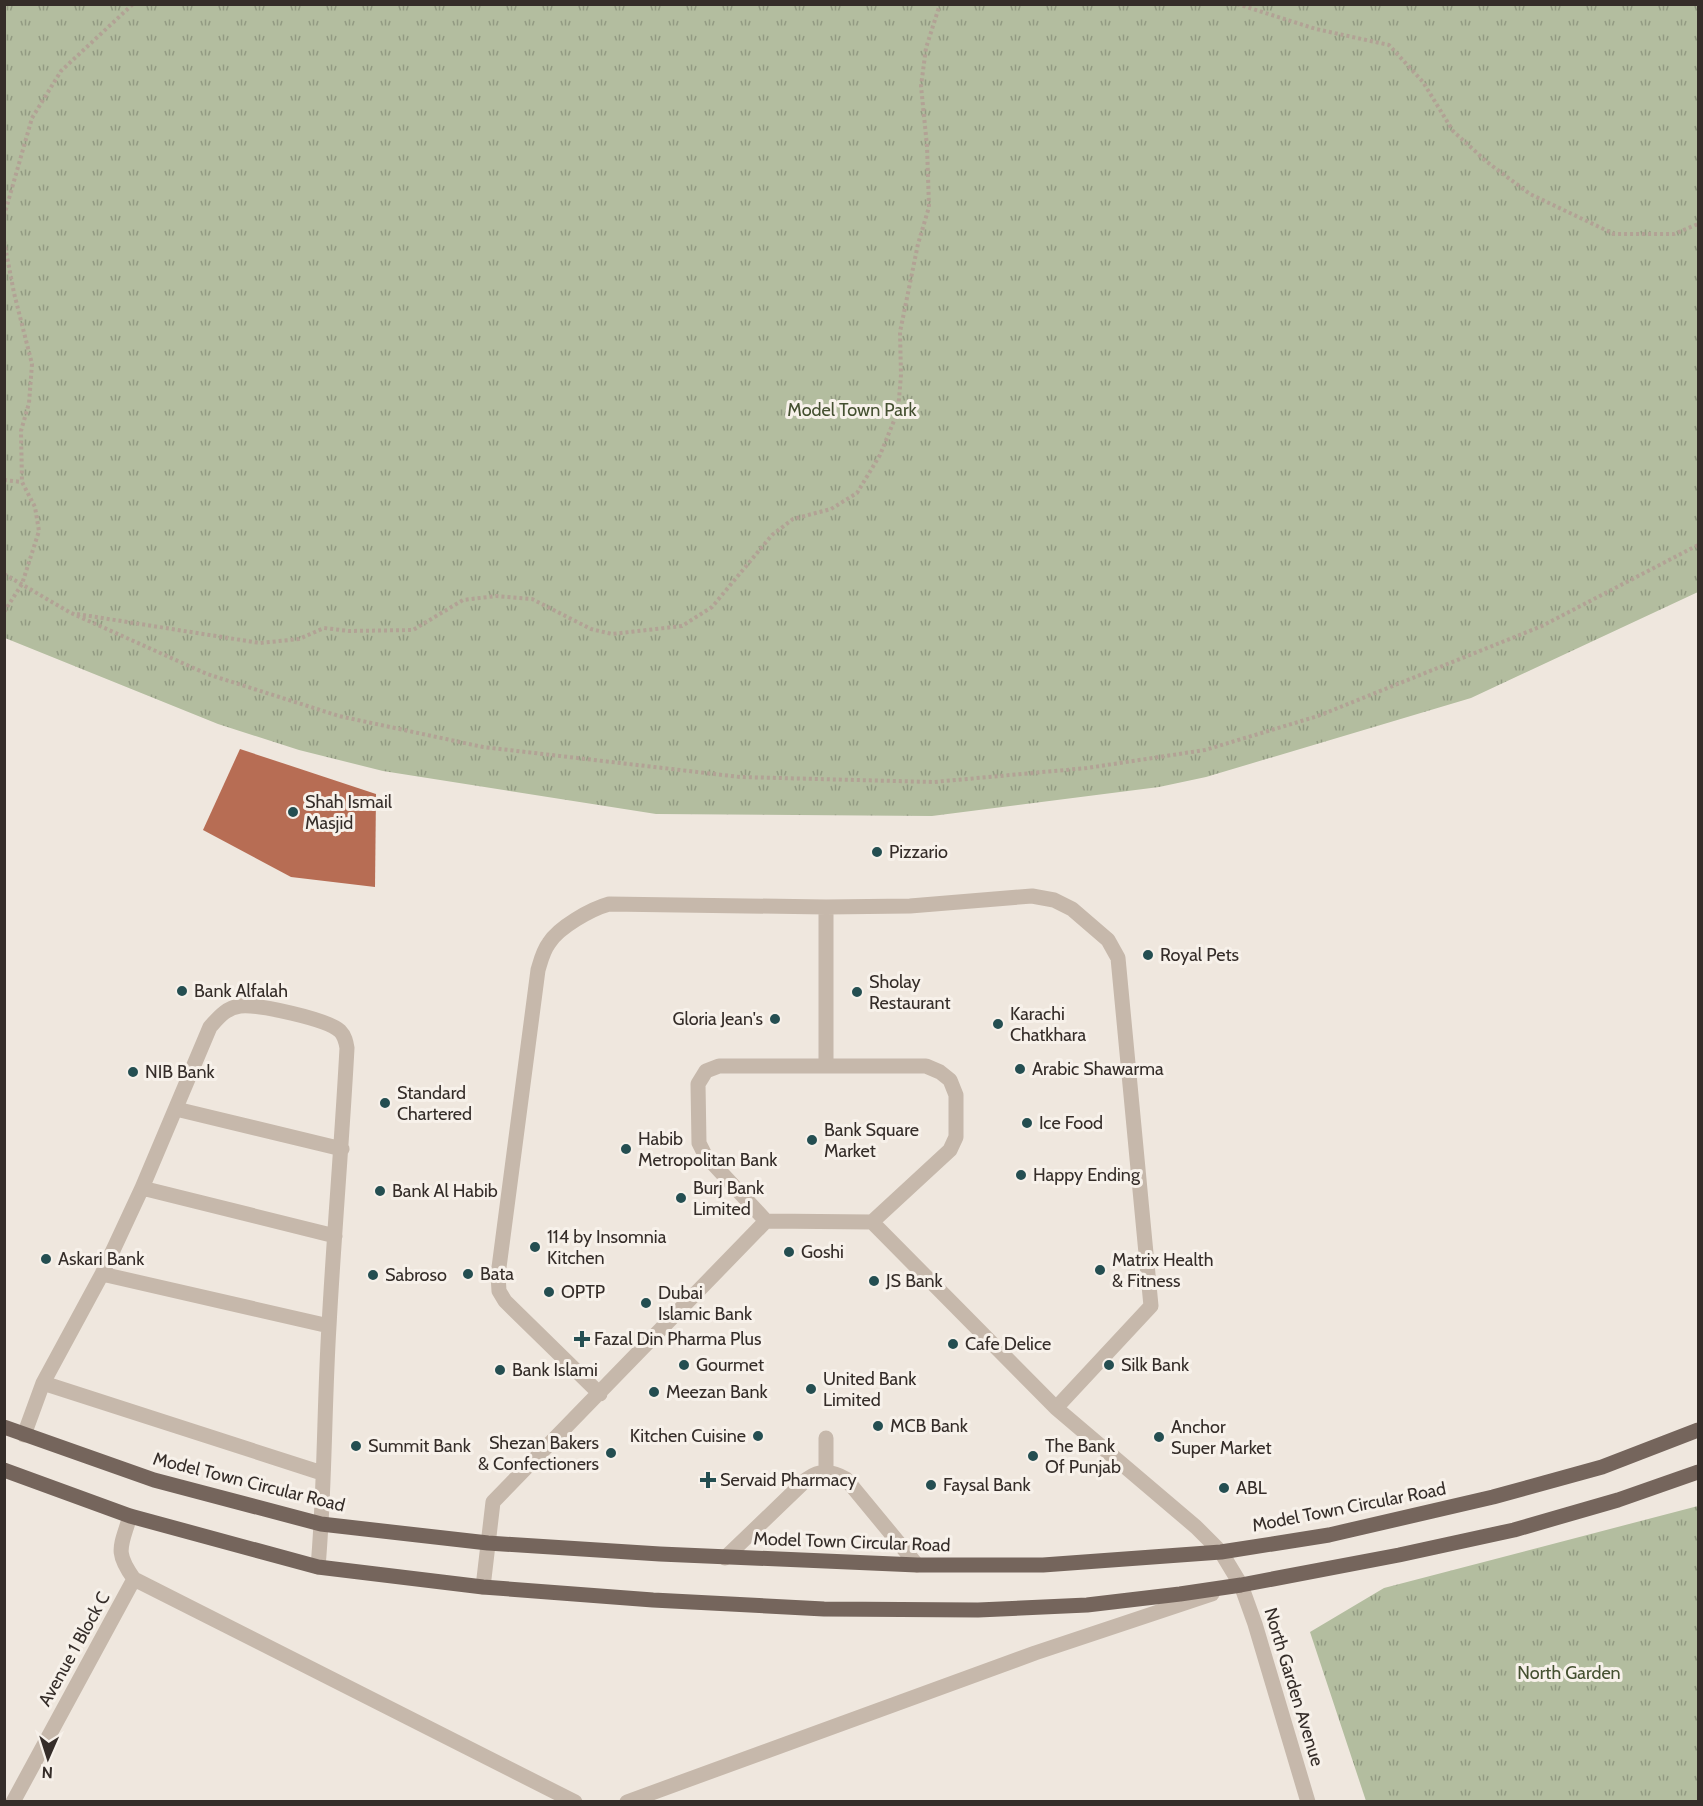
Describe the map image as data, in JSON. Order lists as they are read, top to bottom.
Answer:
{
  "streets": {
    "main road": ["Model Town Circular Road"],
    "street": ["Avenue 1 Block C", "North Garden Avenue"]
  },
  "crossings": [
    ["Model Town Circular Road", "North Garden Avenue"]
  ],
  "parks": ["Model Town Park", "North Garden"],
  "places": {
    "other": [
      "Shah Ismail Masjid",
      "Pizzario",
      "Royal Pets",
      "Bank Alfalah",
      "Sholay Restaurant",
      "Gloria Jean's",
      "Karachi Chatkhara",
      "Arabic Shawarma",
      "NIB Bank",
      "Standard Chartered",
      "Ice Food",
      "Bank Square Market",
      "Habib Metropolitan Bank",
      "Happy Ending",
      "Bank Al Habib",
      "Burj Bank Limited",
      "114 by Insomnia Kitchen",
      "Goshi",
      "Askari Bank",
      "Matrix Health & Fitness",
      "Bata",
      "Sabroso",
      "JS Bank",
      "OPTP",
      "Dubai Islamic Bank",
      "Cafe Delice",
      "Gourmet",
      "Silk Bank",
      "Bank Islami",
      "United Bank Limited",
      "Meezan Bank",
      "MCB Bank",
      "Kitchen Cuisine",
      "Anchor Super Market",
      "Summit Bank",
      "Shezan Bakers & Confectioners",
      "The Bank Of Punjab",
      "Faysal Bank",
      "ABL"
    ],
    "health": ["Fazal Din Pharma Plus", "Servaid Pharmacy"]
  },
  "north": "bottom"
}
